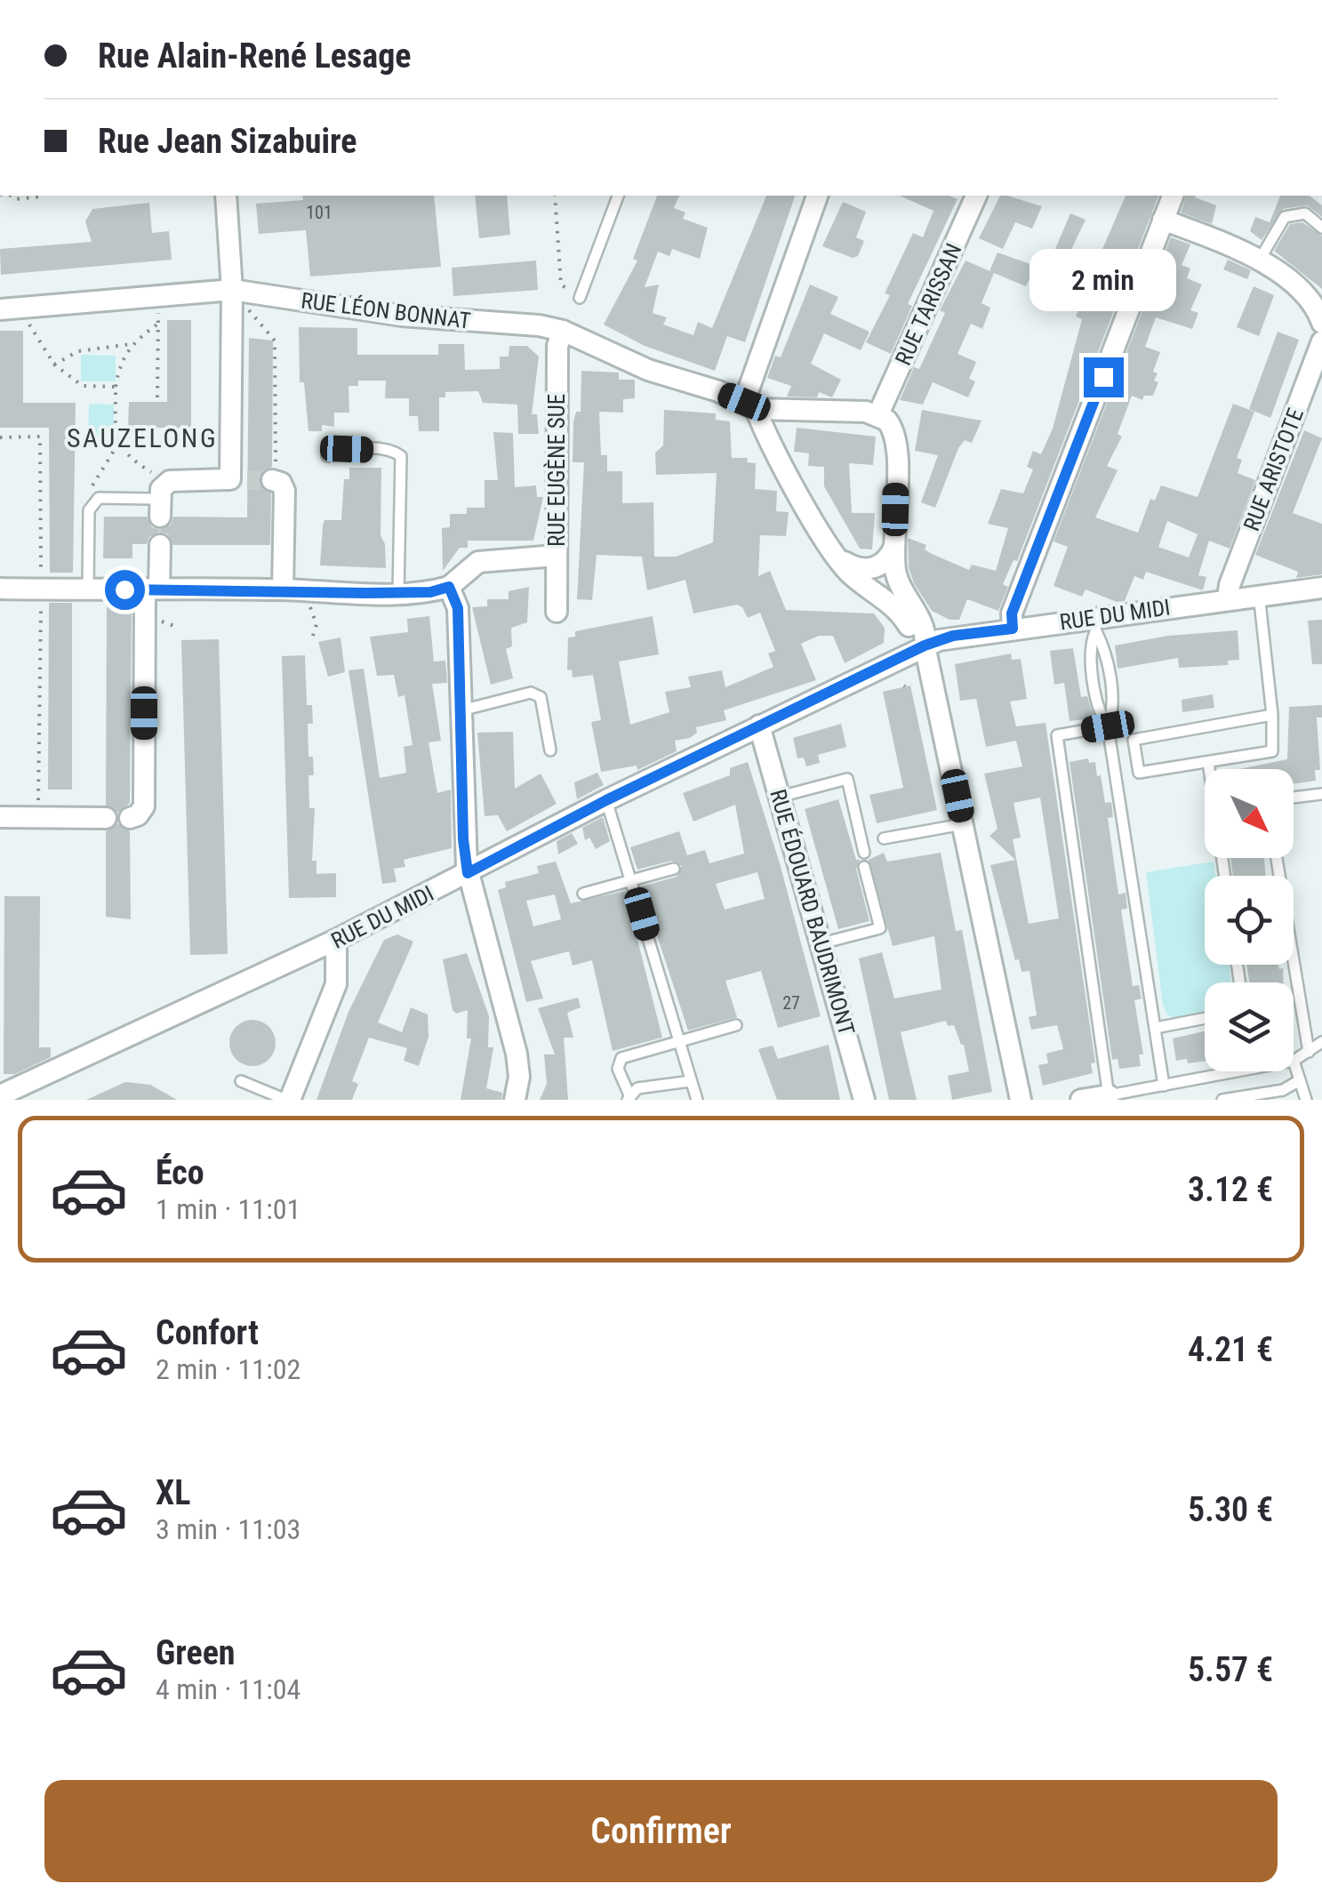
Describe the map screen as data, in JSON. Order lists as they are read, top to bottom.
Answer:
{
  "streets": {
    "street": [
      "RUE TARISSAN",
      "RUE LÉON BONNAT",
      "RUE ARISTOTE",
      "RUE EUGÈNE SUE",
      "RUE DU MIDI",
      "RUE ÉDOUARD BAUDRIMONT"
    ]
  },
  "crossings": [
    ["RUE TARISSAN", "RUE LÉON BONNAT"],
    ["RUE LÉON BONNAT", "RUE EUGÈNE SUE"],
    ["RUE ARISTOTE", "RUE DU MIDI"],
    ["RUE DU MIDI", "RUE ÉDOUARD BAUDRIMONT"]
  ],
  "districts": ["SAUZELONG"],
  "house_numbers": ["101", "27"],
  "north": "bottom right",
  "page": {
    "banner": ["Rue Alain-René Lesage", "Rue Jean Sizabuire"],
    "bubble": "2 min",
    "list": [
      {
        "name": "Éco",
        "note": "1 min · 11:01",
        "value": "3.12 €"
      },
      {
        "name": "Confort",
        "note": "2 min · 11:02",
        "value": "4.21 €"
      },
      {
        "name": "XL",
        "note": "3 min · 11:03",
        "value": "5.30 €"
      },
      {
        "name": "Green",
        "note": "4 min · 11:04",
        "value": "5.57 €"
      }
    ],
    "buttons": "Confirmer"
  }
}
